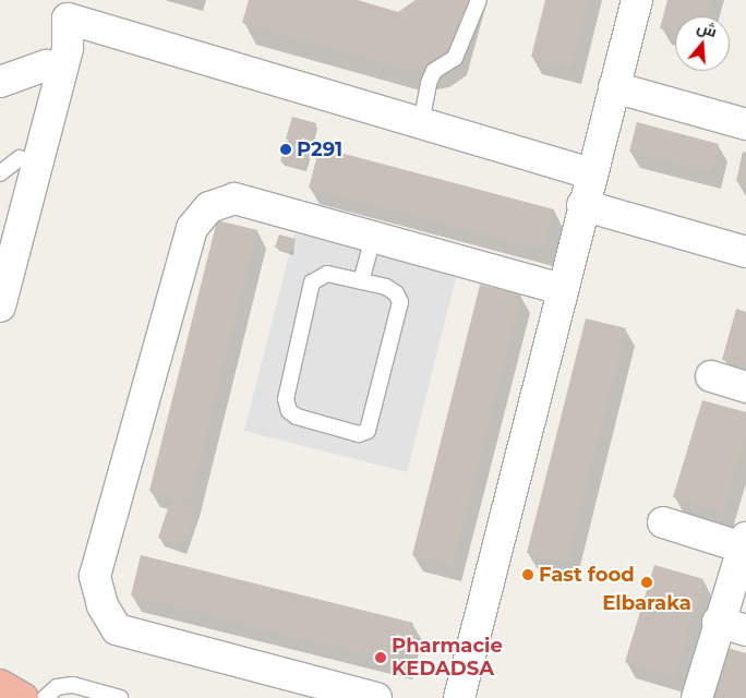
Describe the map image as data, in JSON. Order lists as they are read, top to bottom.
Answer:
{
  "places": [
    "P291",
    "Fast food",
    "Elbaraka",
    "Pharmacie KEDADSA"
  ],
  "north": "top"
}
